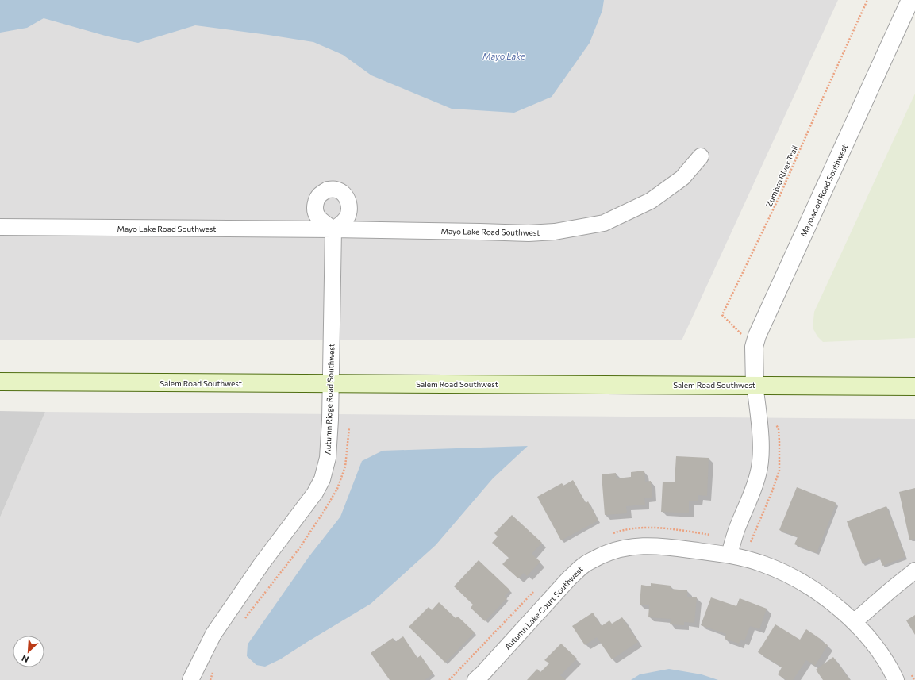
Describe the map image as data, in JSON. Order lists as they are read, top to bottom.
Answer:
{
  "streets": {
    "main road": ["Salem Road Southwest"],
    "street": [
      "Mayowood Road Southwest",
      "Mayo Lake Road Southwest",
      "Autumn Ridge Road Southwest",
      "Autumn Lake Court Southwest"
    ],
    "path": ["Zumbro River Trail"]
  },
  "crossings": [
    ["Zumbro River Trail", "Mayowood Road Southwest"],
    ["Mayowood Road Southwest", "Salem Road Southwest"],
    ["Mayo Lake Road Southwest", "Autumn Ridge Road Southwest"],
    ["Salem Road Southwest", "Autumn Ridge Road Southwest"]
  ],
  "water": ["Mayo Lake"],
  "north": "bottom left"
}
